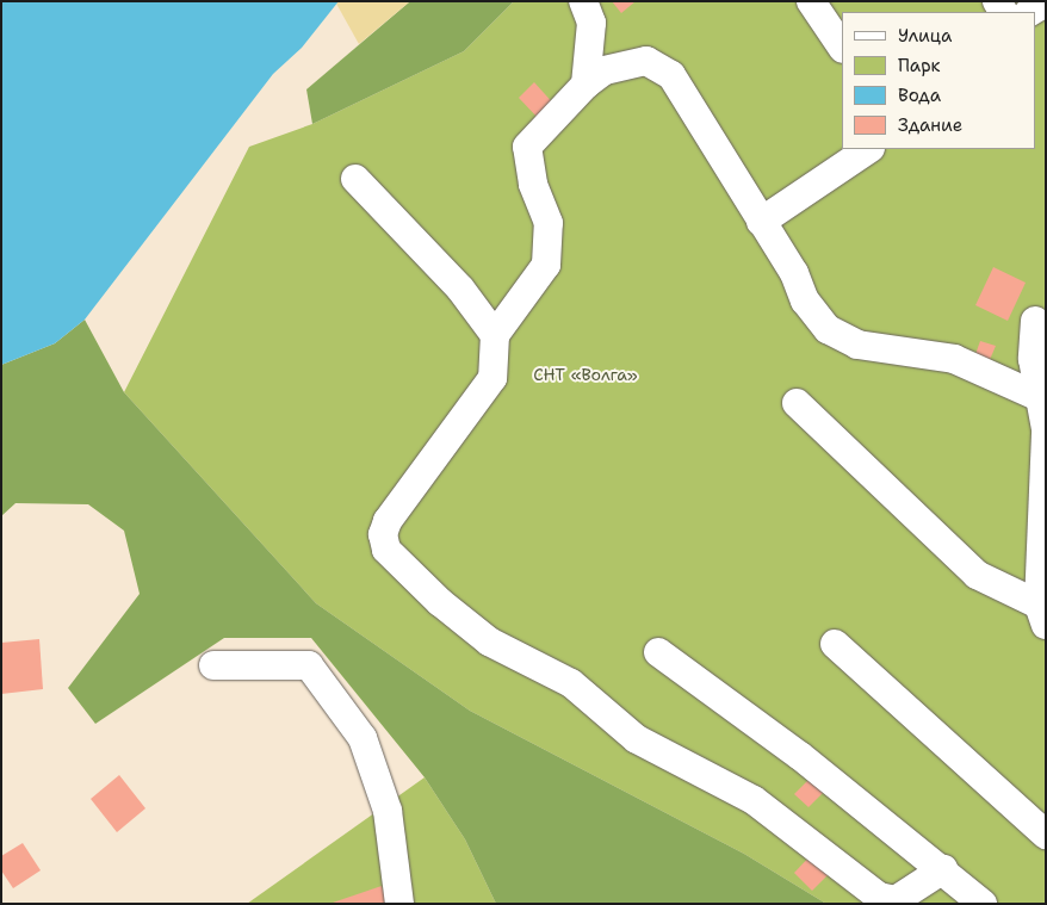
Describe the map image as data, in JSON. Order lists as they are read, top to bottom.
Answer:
{
  "parks": ["СНТ «Волга»"],
  "legend": [
    "Улица",
    "Парк",
    "Вода",
    "Здание"
  ]
}
